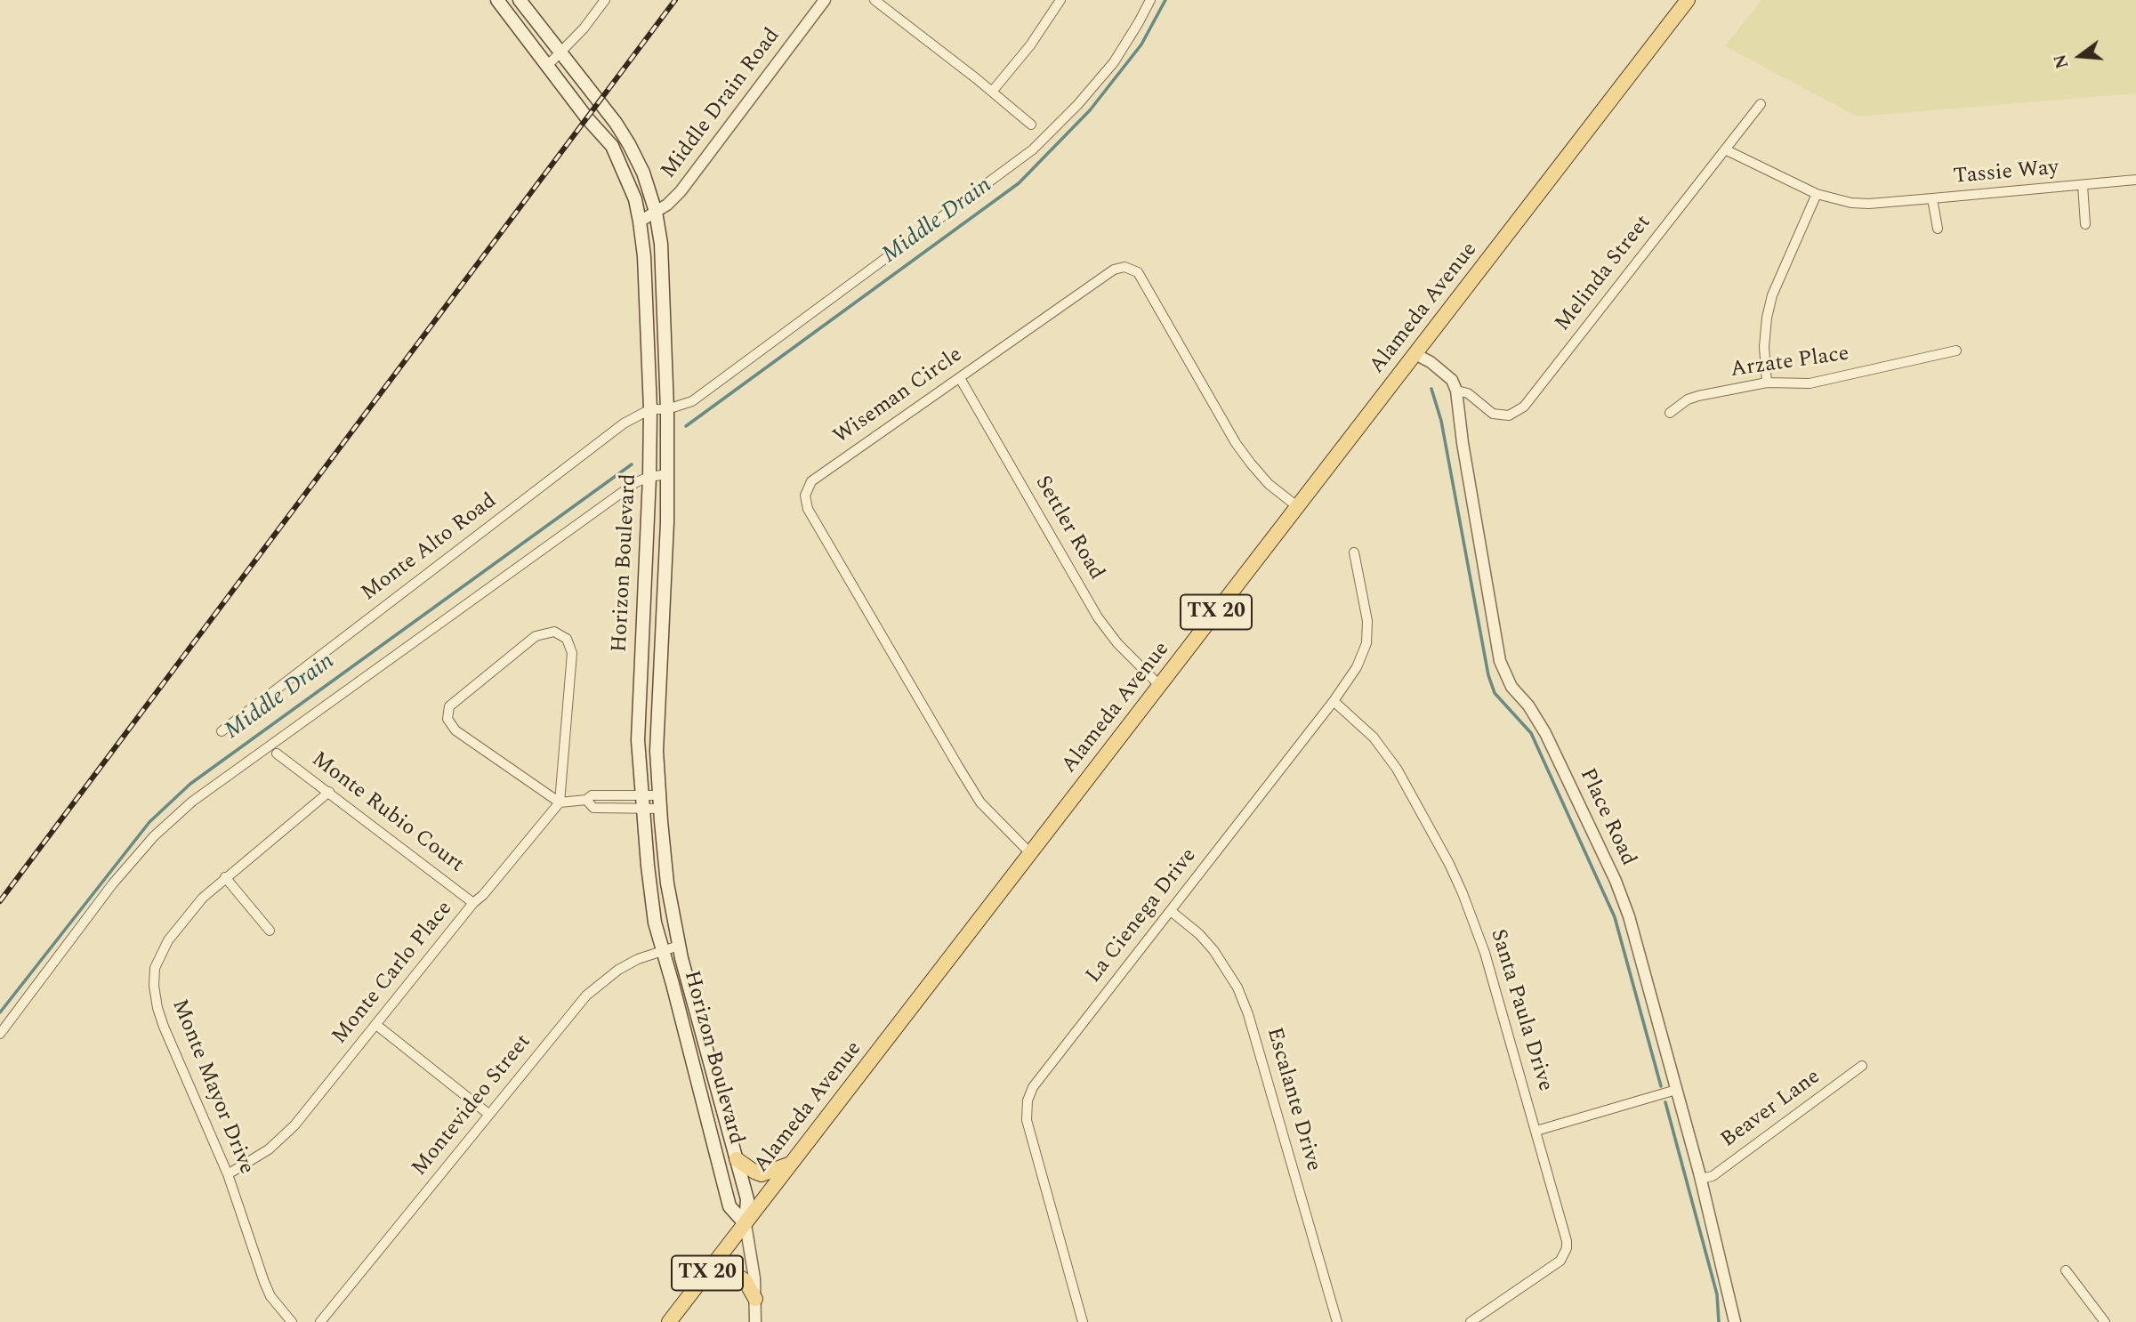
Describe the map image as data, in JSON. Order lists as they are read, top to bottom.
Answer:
{
  "streets": {
    "main road": ["Alameda Avenue", "Horizon Boulevard", "TX 20"],
    "street": [
      "Middle Drain Road",
      "Tassie Way",
      "Melinda Street",
      "Arzate Place",
      "Wiseman Circle",
      "Settler Road",
      "Monte Alto Road",
      "Monte Rubio Court",
      "Place Road",
      "La Cienega Drive",
      "Monte Carlo Place",
      "Santa Paula Drive",
      "Monte Mayor Drive",
      "Escalante Drive",
      "Montevideo Street",
      "Beaver Lane"
    ]
  },
  "crossings": [
    ["Middle Drain Road", "Horizon Boulevard"],
    ["Tassie Way", "Melinda Street"],
    ["Melinda Street", "Place Road"],
    ["Alameda Avenue", "Wiseman Circle"],
    ["Alameda Avenue", "Settler Road"],
    ["Alameda Avenue", "Horizon Boulevard"],
    ["Wiseman Circle", "Settler Road"],
    ["Monte Alto Road", "Horizon Boulevard"],
    ["Horizon Boulevard", "Montevideo Street"],
    ["Monte Rubio Court", "Monte Carlo Place"],
    ["Monte Rubio Court", "Monte Mayor Drive"],
    ["Place Road", "Beaver Lane"],
    ["La Cienega Drive", "Santa Paula Drive"],
    ["La Cienega Drive", "Escalante Drive"],
    ["Monte Carlo Place", "Monte Mayor Drive"]
  ],
  "water": ["Middle Drain"],
  "north": "left"
}
